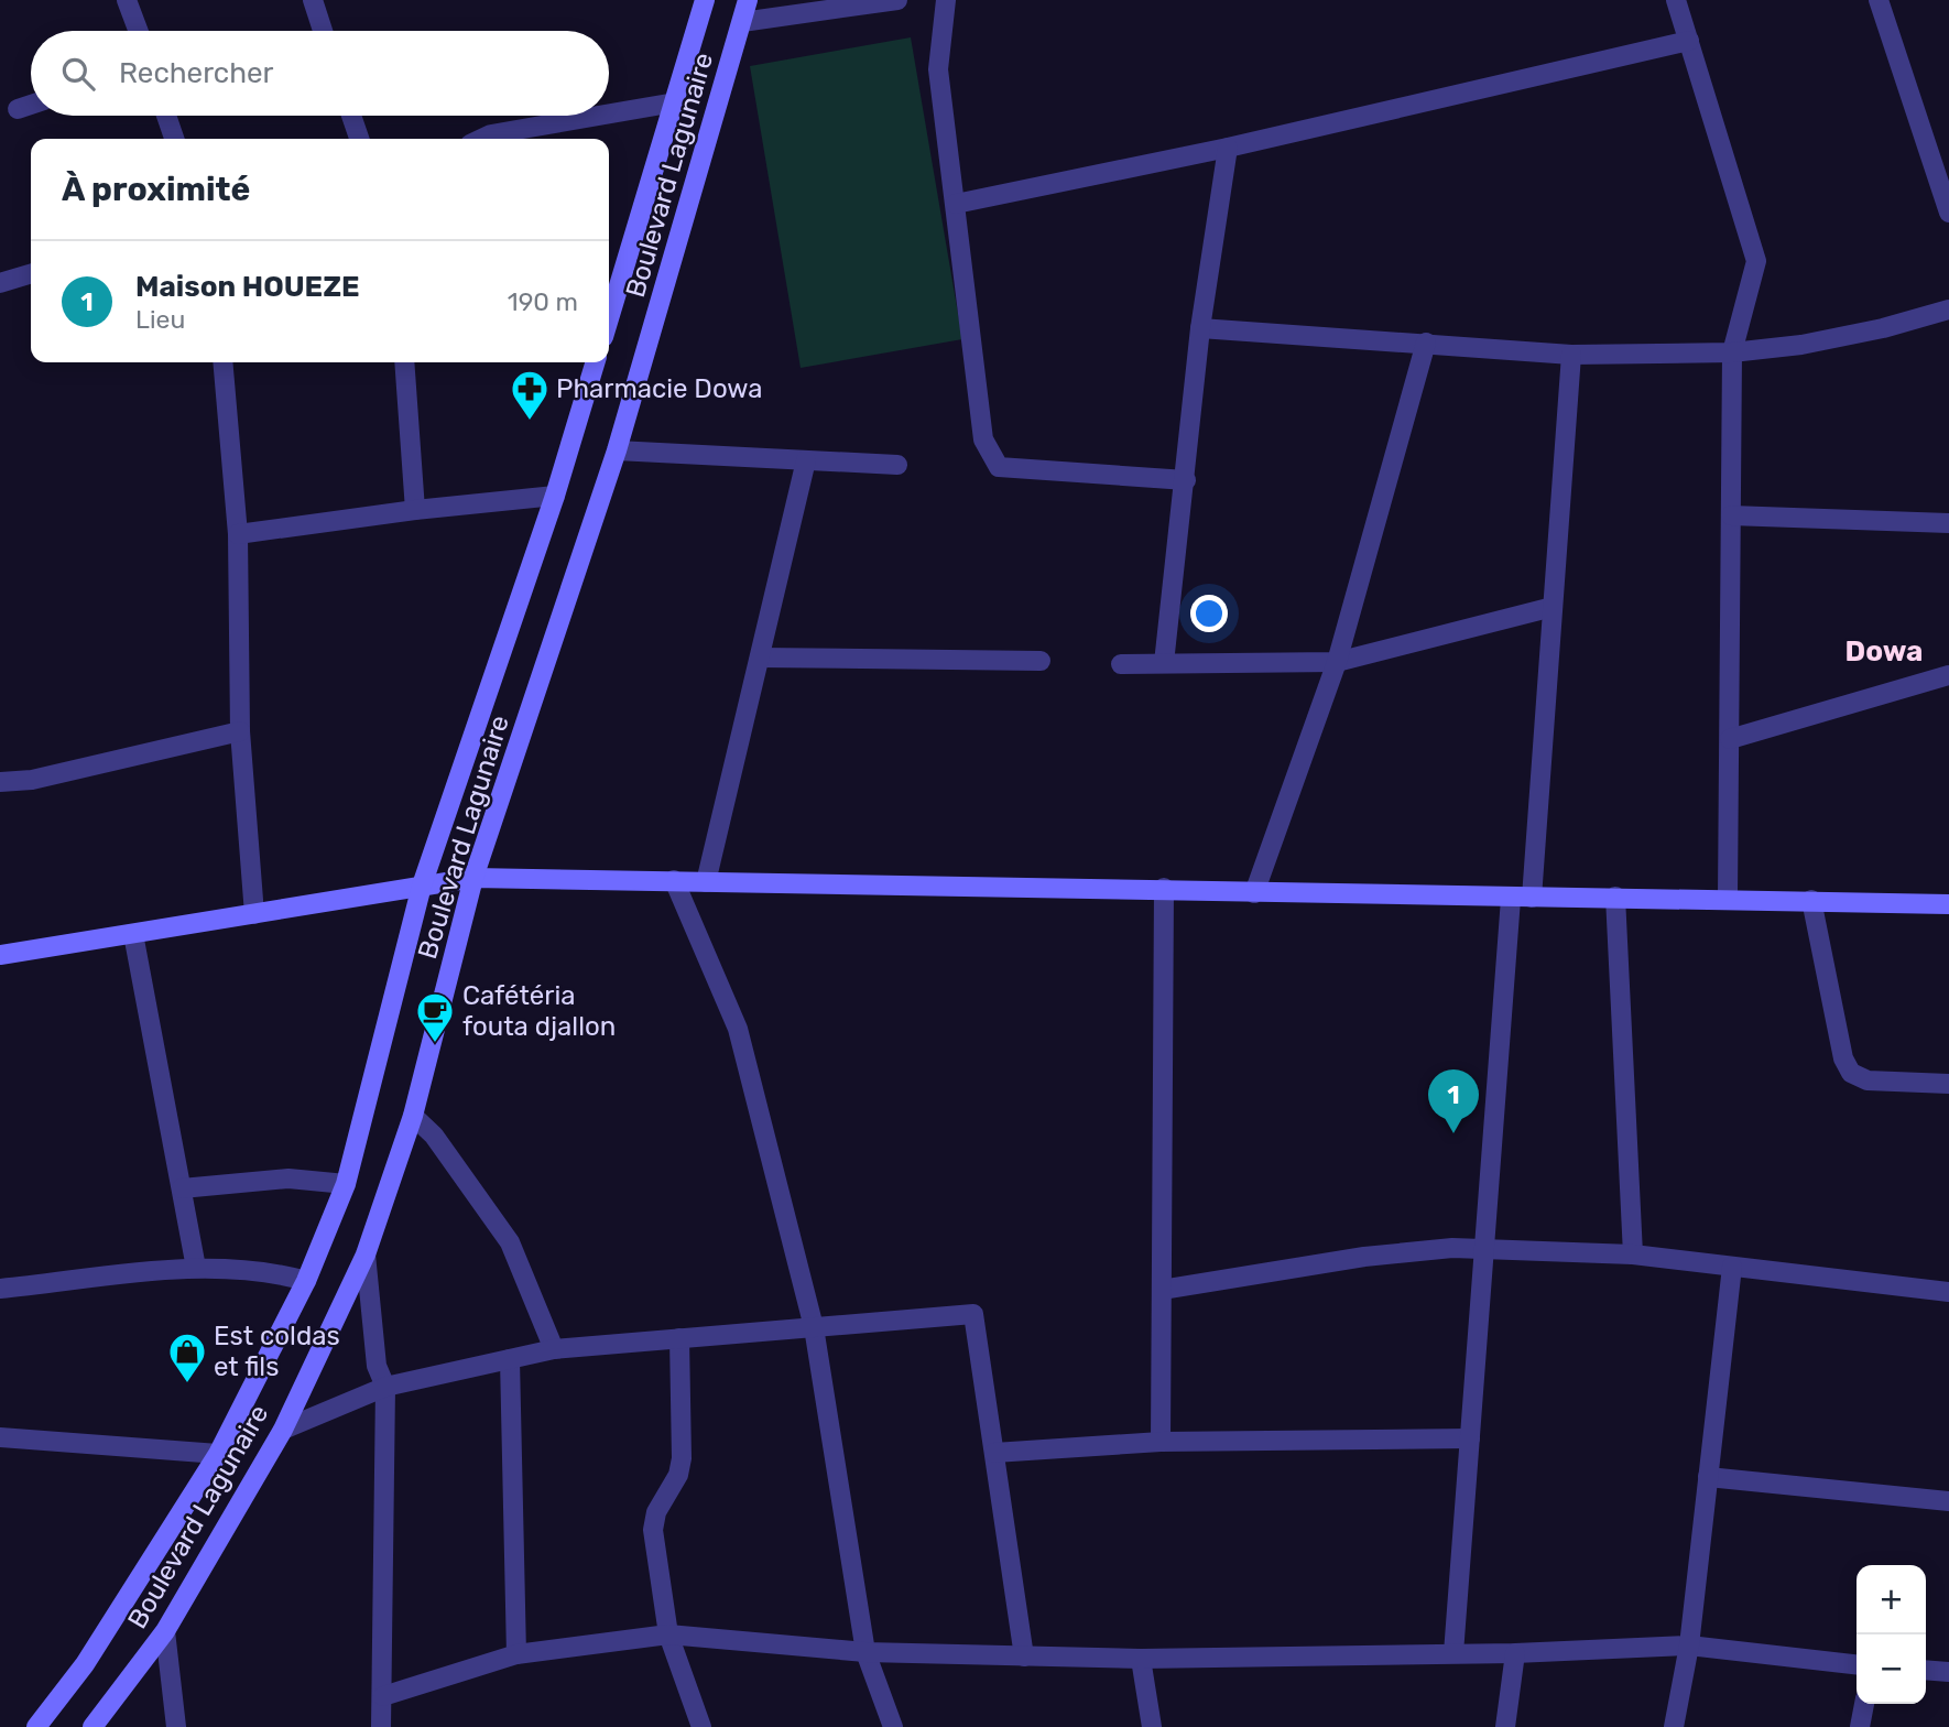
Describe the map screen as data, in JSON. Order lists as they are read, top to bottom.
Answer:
{
  "streets": {
    "main road": ["Boulevard Lagunaire"]
  },
  "districts": ["Dowa"],
  "places": {
    "pharmacy": ["Pharmacie Dowa"],
    "cafe": ["Cafétéria fouta djallon"],
    "shop": ["Est coldas et fils"]
  },
  "page": {
    "search": "Rechercher",
    "heading": "À proximité",
    "list": [
      {
        "mark": "1",
        "name": "Maison HOUEZE",
        "note": "Lieu",
        "value": "190 m"
      }
    ],
    "pins": "1",
    "map_buttons": ["+", "−"]
  }
}
